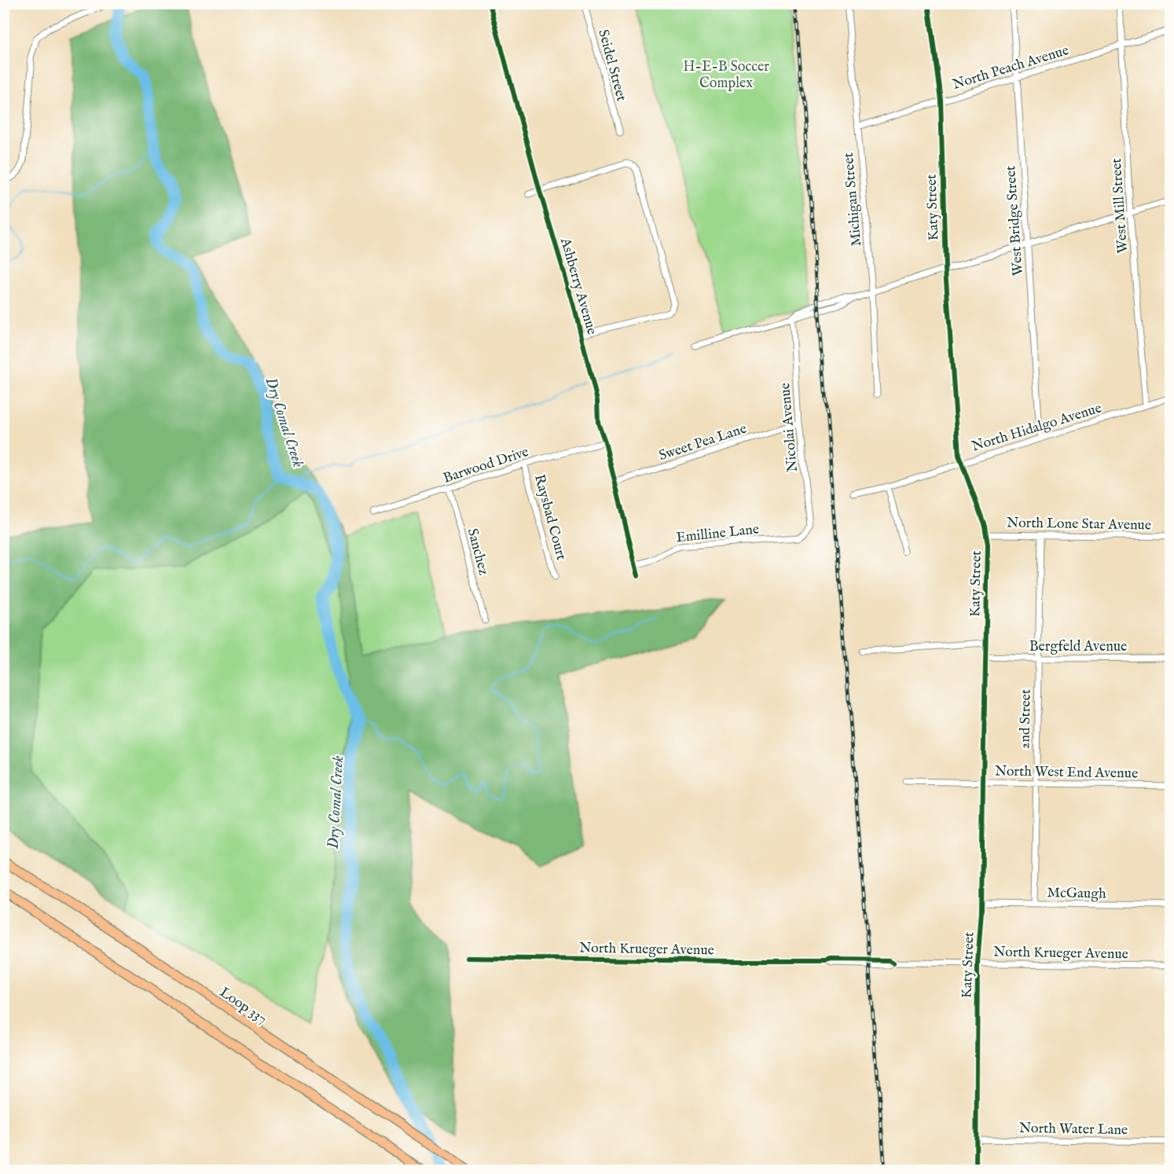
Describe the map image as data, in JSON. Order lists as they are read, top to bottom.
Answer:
{
  "streets": {
    "main road": ["Loop 337"],
    "street": [
      "Seidel Street",
      "North Peach Avenue",
      "Michigan Street",
      "West Mill Street",
      "Katy Street",
      "West Bridge Street",
      "Ashberry Avenue",
      "North Hidalgo Avenue",
      "Nicolai Avenue",
      "Sweet Pea Lane",
      "Barwood Drive",
      "Raysbad Court",
      "North Lone Star Avenue",
      "Emilline Lane",
      "Sanchez",
      "Bergfeld Avenue",
      "2nd Street",
      "North West End Avenue",
      "McGaugh",
      "North Krueger Avenue",
      "North Water Lane"
    ]
  },
  "crossings": [
    ["North Peach Avenue", "Michigan Street"],
    ["North Peach Avenue", "West Mill Street"],
    ["North Peach Avenue", "Katy Street"],
    ["North Peach Avenue", "West Bridge Street"],
    ["West Mill Street", "North Hidalgo Avenue"],
    ["Katy Street", "North Hidalgo Avenue"],
    ["Katy Street", "North Lone Star Avenue"],
    ["Katy Street", "Bergfeld Avenue"],
    ["Katy Street", "North West End Avenue"],
    ["Katy Street", "McGaugh"],
    ["Katy Street", "North Krueger Avenue"],
    ["Katy Street", "North Water Lane"],
    ["West Bridge Street", "North Hidalgo Avenue"],
    ["Ashberry Avenue", "Sweet Pea Lane"],
    ["Ashberry Avenue", "Barwood Drive"],
    ["Ashberry Avenue", "Emilline Lane"],
    ["Nicolai Avenue", "Sweet Pea Lane"],
    ["Nicolai Avenue", "Emilline Lane"],
    ["Barwood Drive", "Raysbad Court"],
    ["Barwood Drive", "Sanchez"],
    ["North Lone Star Avenue", "2nd Street"],
    ["Bergfeld Avenue", "2nd Street"],
    ["2nd Street", "North West End Avenue"],
    ["2nd Street", "McGaugh"]
  ],
  "water": ["Dry Comal Creek"],
  "parks": ["H-E-B Soccer Complex"]
}
